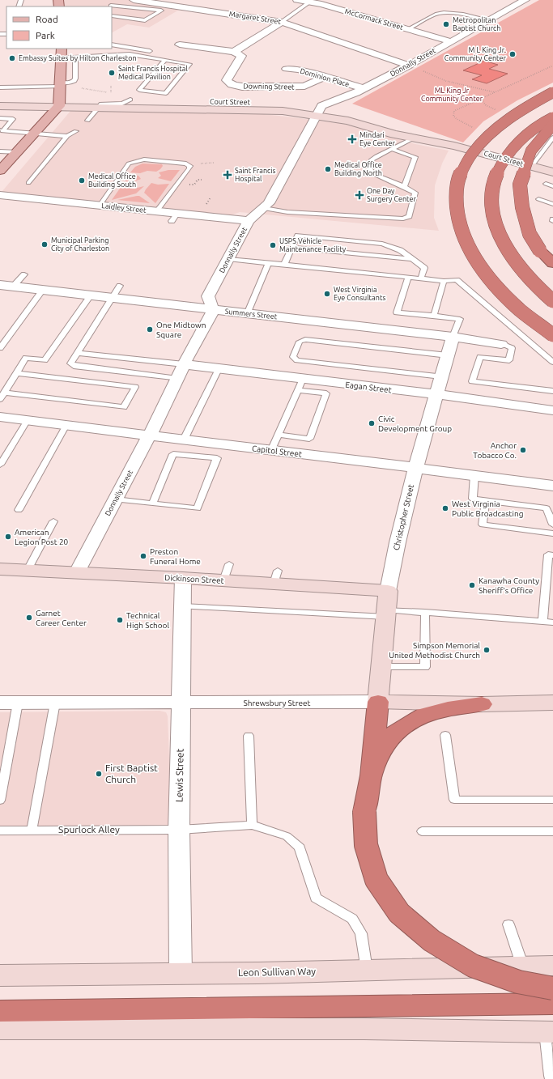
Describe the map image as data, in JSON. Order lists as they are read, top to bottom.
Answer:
{
  "streets": {
    "street": [
      "Margaret Street",
      "McCormack Street",
      "Donnally Street",
      "Dominion Place",
      "Downing Street",
      "Court Street",
      "Laidley Street",
      "Summers Street",
      "Eagan Street",
      "Capitol Street",
      "Christopher Street",
      "Dickinson Street",
      "Shrewsbury Street",
      "Lewis Street",
      "Leon Sullivan Way"
    ],
    "lane": ["Spurlock Alley"]
  },
  "crossings": [
    ["Margaret Street", "Donnally Street"],
    ["McCormack Street", "Donnally Street"],
    ["Donnally Street", "Dominion Place"],
    ["Donnally Street", "Court Street"],
    ["Donnally Street", "Laidley Street"],
    ["Donnally Street", "Summers Street"],
    ["Donnally Street", "Eagan Street"],
    ["Donnally Street", "Capitol Street"],
    ["Donnally Street", "Dickinson Street"],
    ["Dominion Place", "Downing Street"],
    ["Summers Street", "Christopher Street"],
    ["Eagan Street", "Christopher Street"],
    ["Capitol Street", "Christopher Street"],
    ["Christopher Street", "Dickinson Street"],
    ["Christopher Street", "Shrewsbury Street"],
    ["Dickinson Street", "Lewis Street"],
    ["Shrewsbury Street", "Lewis Street"],
    ["Lewis Street", "Spurlock Alley"],
    ["Lewis Street", "Leon Sullivan Way"]
  ],
  "parks": ["ML King Jr Community Center"],
  "places": {
    "other": [
      "Metropolitan Baptist Church",
      "M L King Jr. Community Center",
      "Embassy Suites by Hilton Charleston",
      "Saint Francis Hospital Medical Pavilion",
      "Medical Office Building North",
      "Medical Office Building South",
      "Municipal Parking City of Charleston",
      "USPS Vehicle Maintenance Facility",
      "West Virginia Eye Consultants",
      "One Midtown Square",
      "Civic Development Group",
      "Anchor Tobacco Co.",
      "West Virginia Public Broadcasting",
      "American Legion Post 20",
      "Preston Funeral Home",
      "Kanawha County Sheriff's Office",
      "Garnet Career Center",
      "Technical High School",
      "Simpson Memorial United Methodist Church",
      "First Baptist Church"
    ],
    "health": ["Mindari Eye Center", "Saint Francis Hospital", "One Day Surgery Center"]
  },
  "legend": ["Road", "Park"]
}
